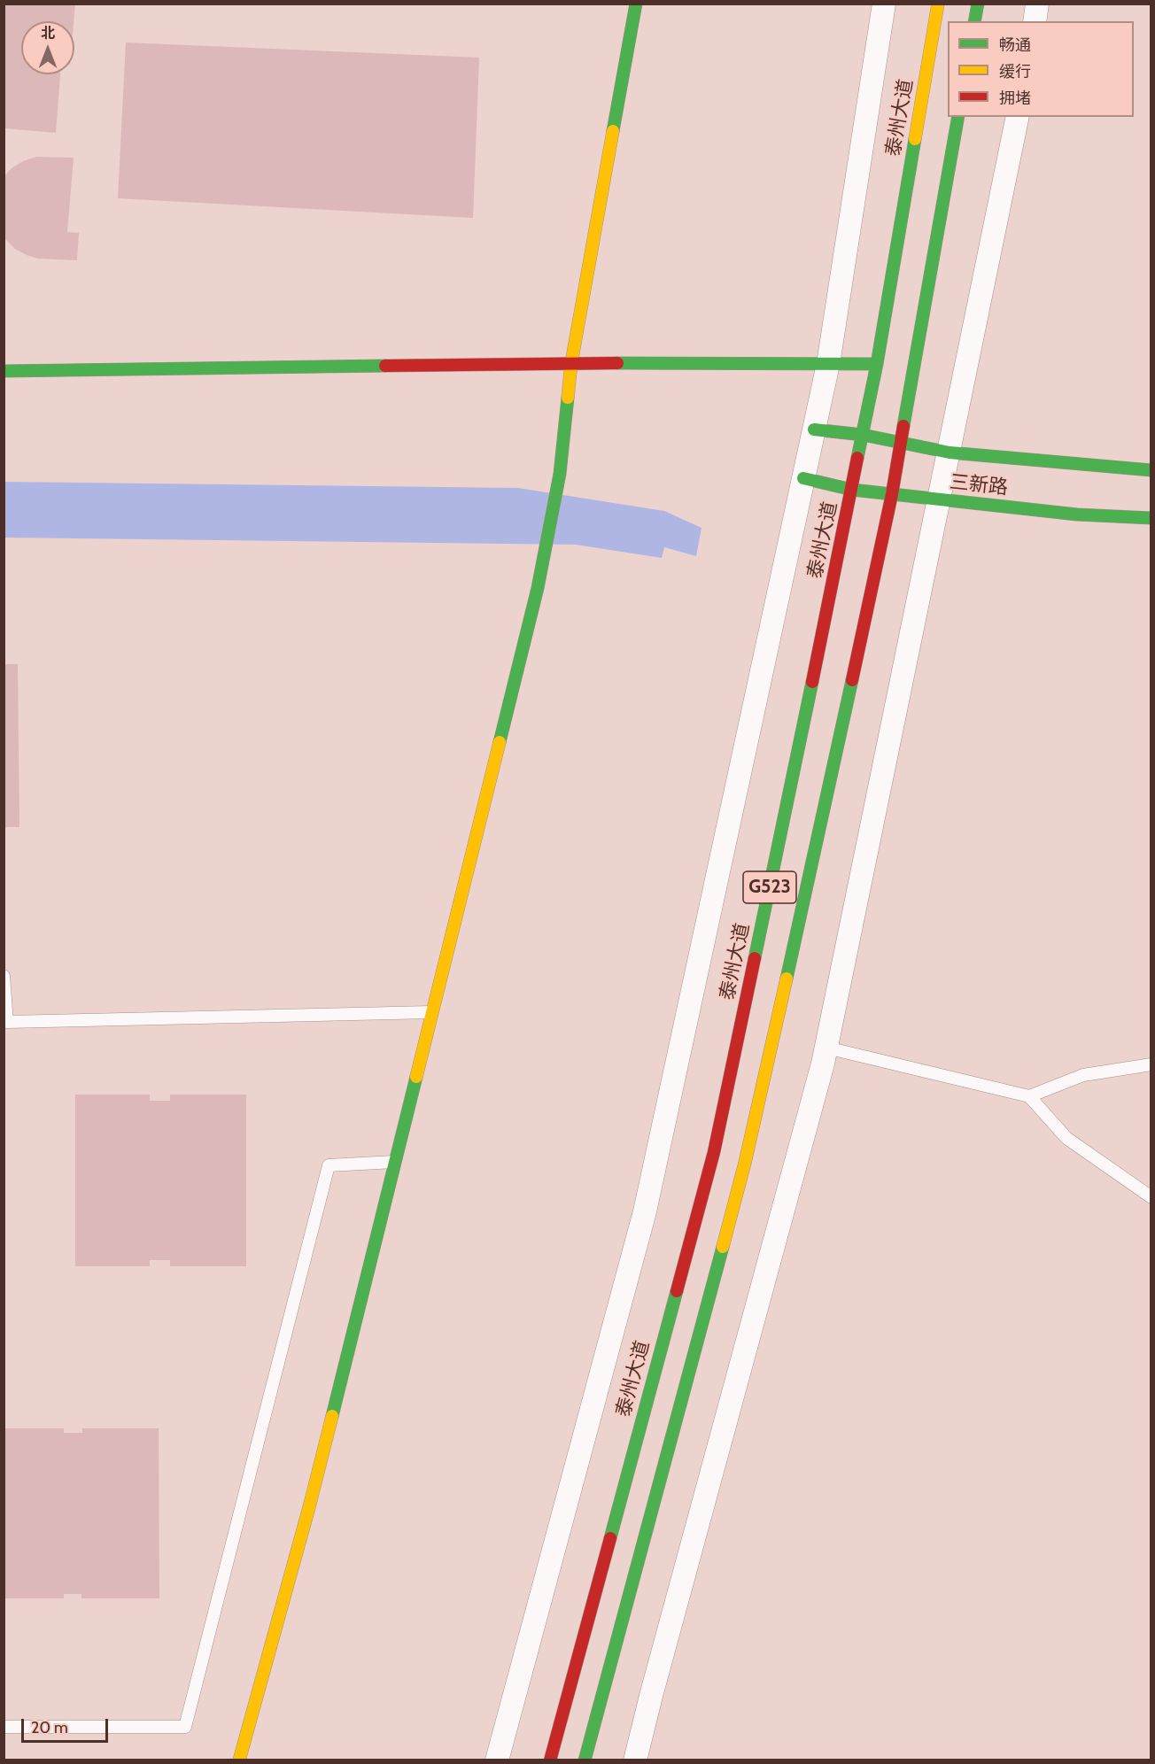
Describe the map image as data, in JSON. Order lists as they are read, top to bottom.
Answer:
{
  "streets": {
    "main road": ["泰州大道", "三新路", "G523"]
  },
  "crossings": [
    ["泰州大道", "三新路"],
    ["三新路", "G523"]
  ],
  "legend": ["畅通", "缓行", "拥堵"],
  "scale_bar": "20 m",
  "north": "top"
}
